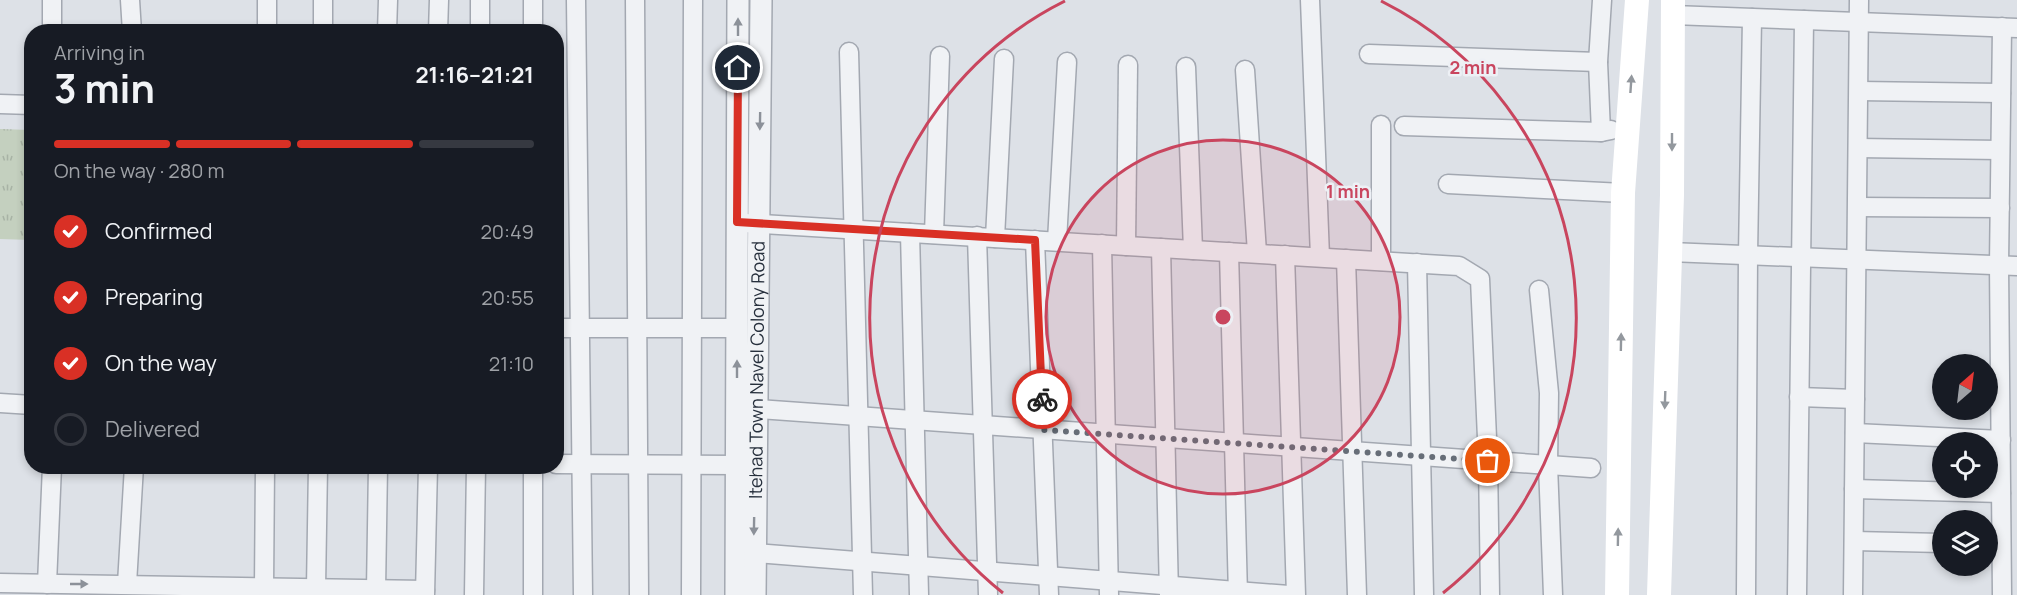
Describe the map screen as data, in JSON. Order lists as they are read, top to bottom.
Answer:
{
  "streets": {
    "street": ["Itehad Town Navel Colony Road"]
  },
  "north": "top right",
  "page": {
    "heading": ["3 min", "Arriving in", "21:16–21:21"],
    "bar": "On the way · 280 m",
    "list": [
      ["Confirmed", "20:49"],
      ["Preparing", "20:55"],
      ["On the way", "21:10"],
      "Delivered"
    ]
  },
  "rings": ["2 min", "1 min"]
}
